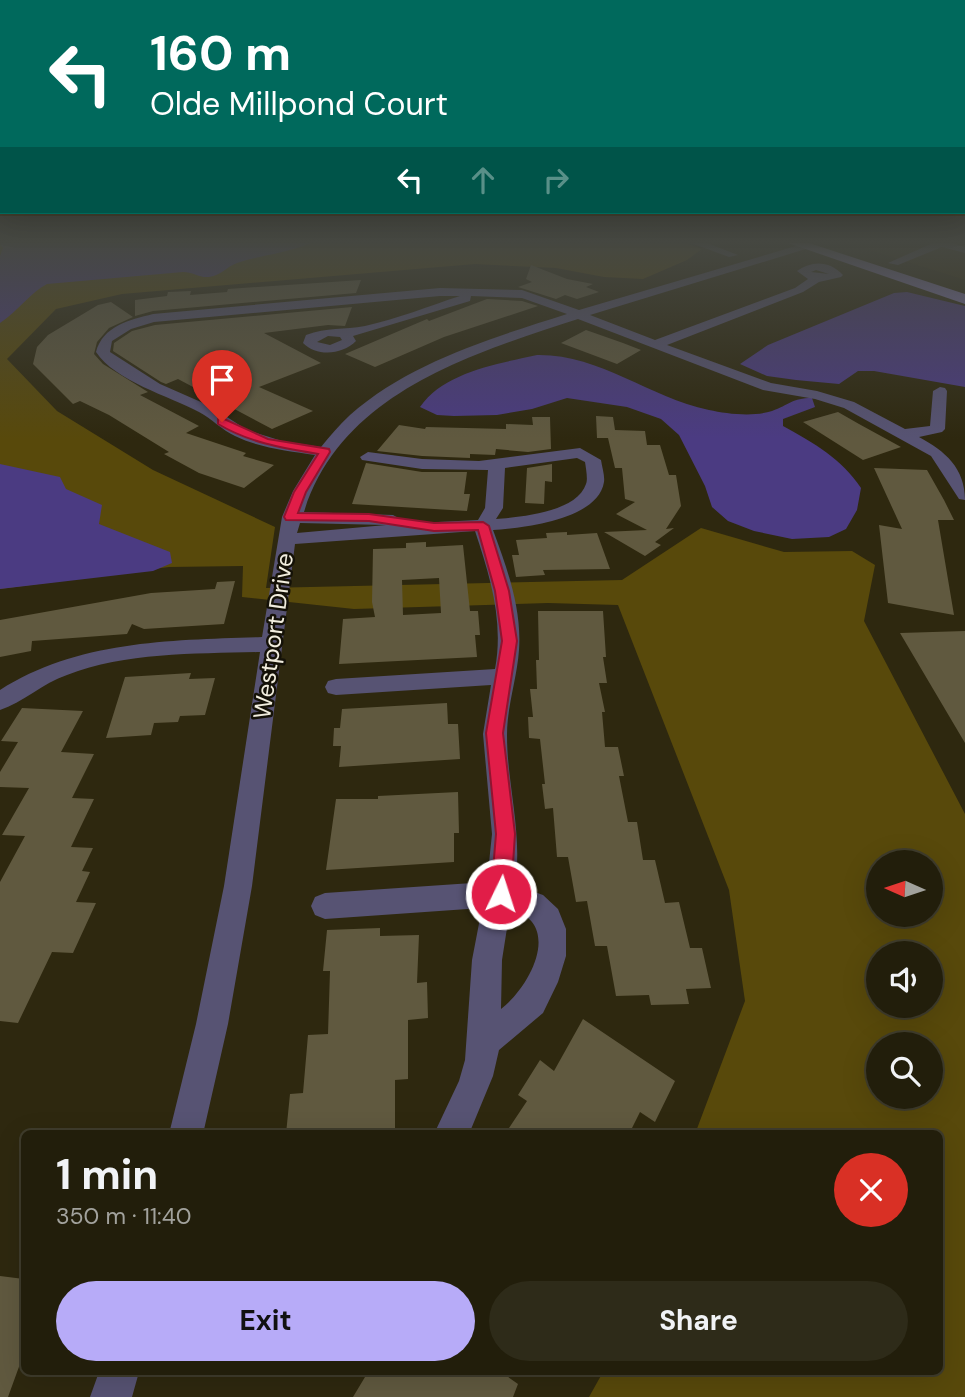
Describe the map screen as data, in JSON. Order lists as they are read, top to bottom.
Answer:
{
  "streets": {
    "street": ["Westport Drive"]
  },
  "north": "left",
  "page": {
    "turn": ["160 m", "Olde Millpond Court"],
    "heading": ["1 min", "350 m · 11:40"],
    "buttons": ["Exit", "Share"]
  }
}
